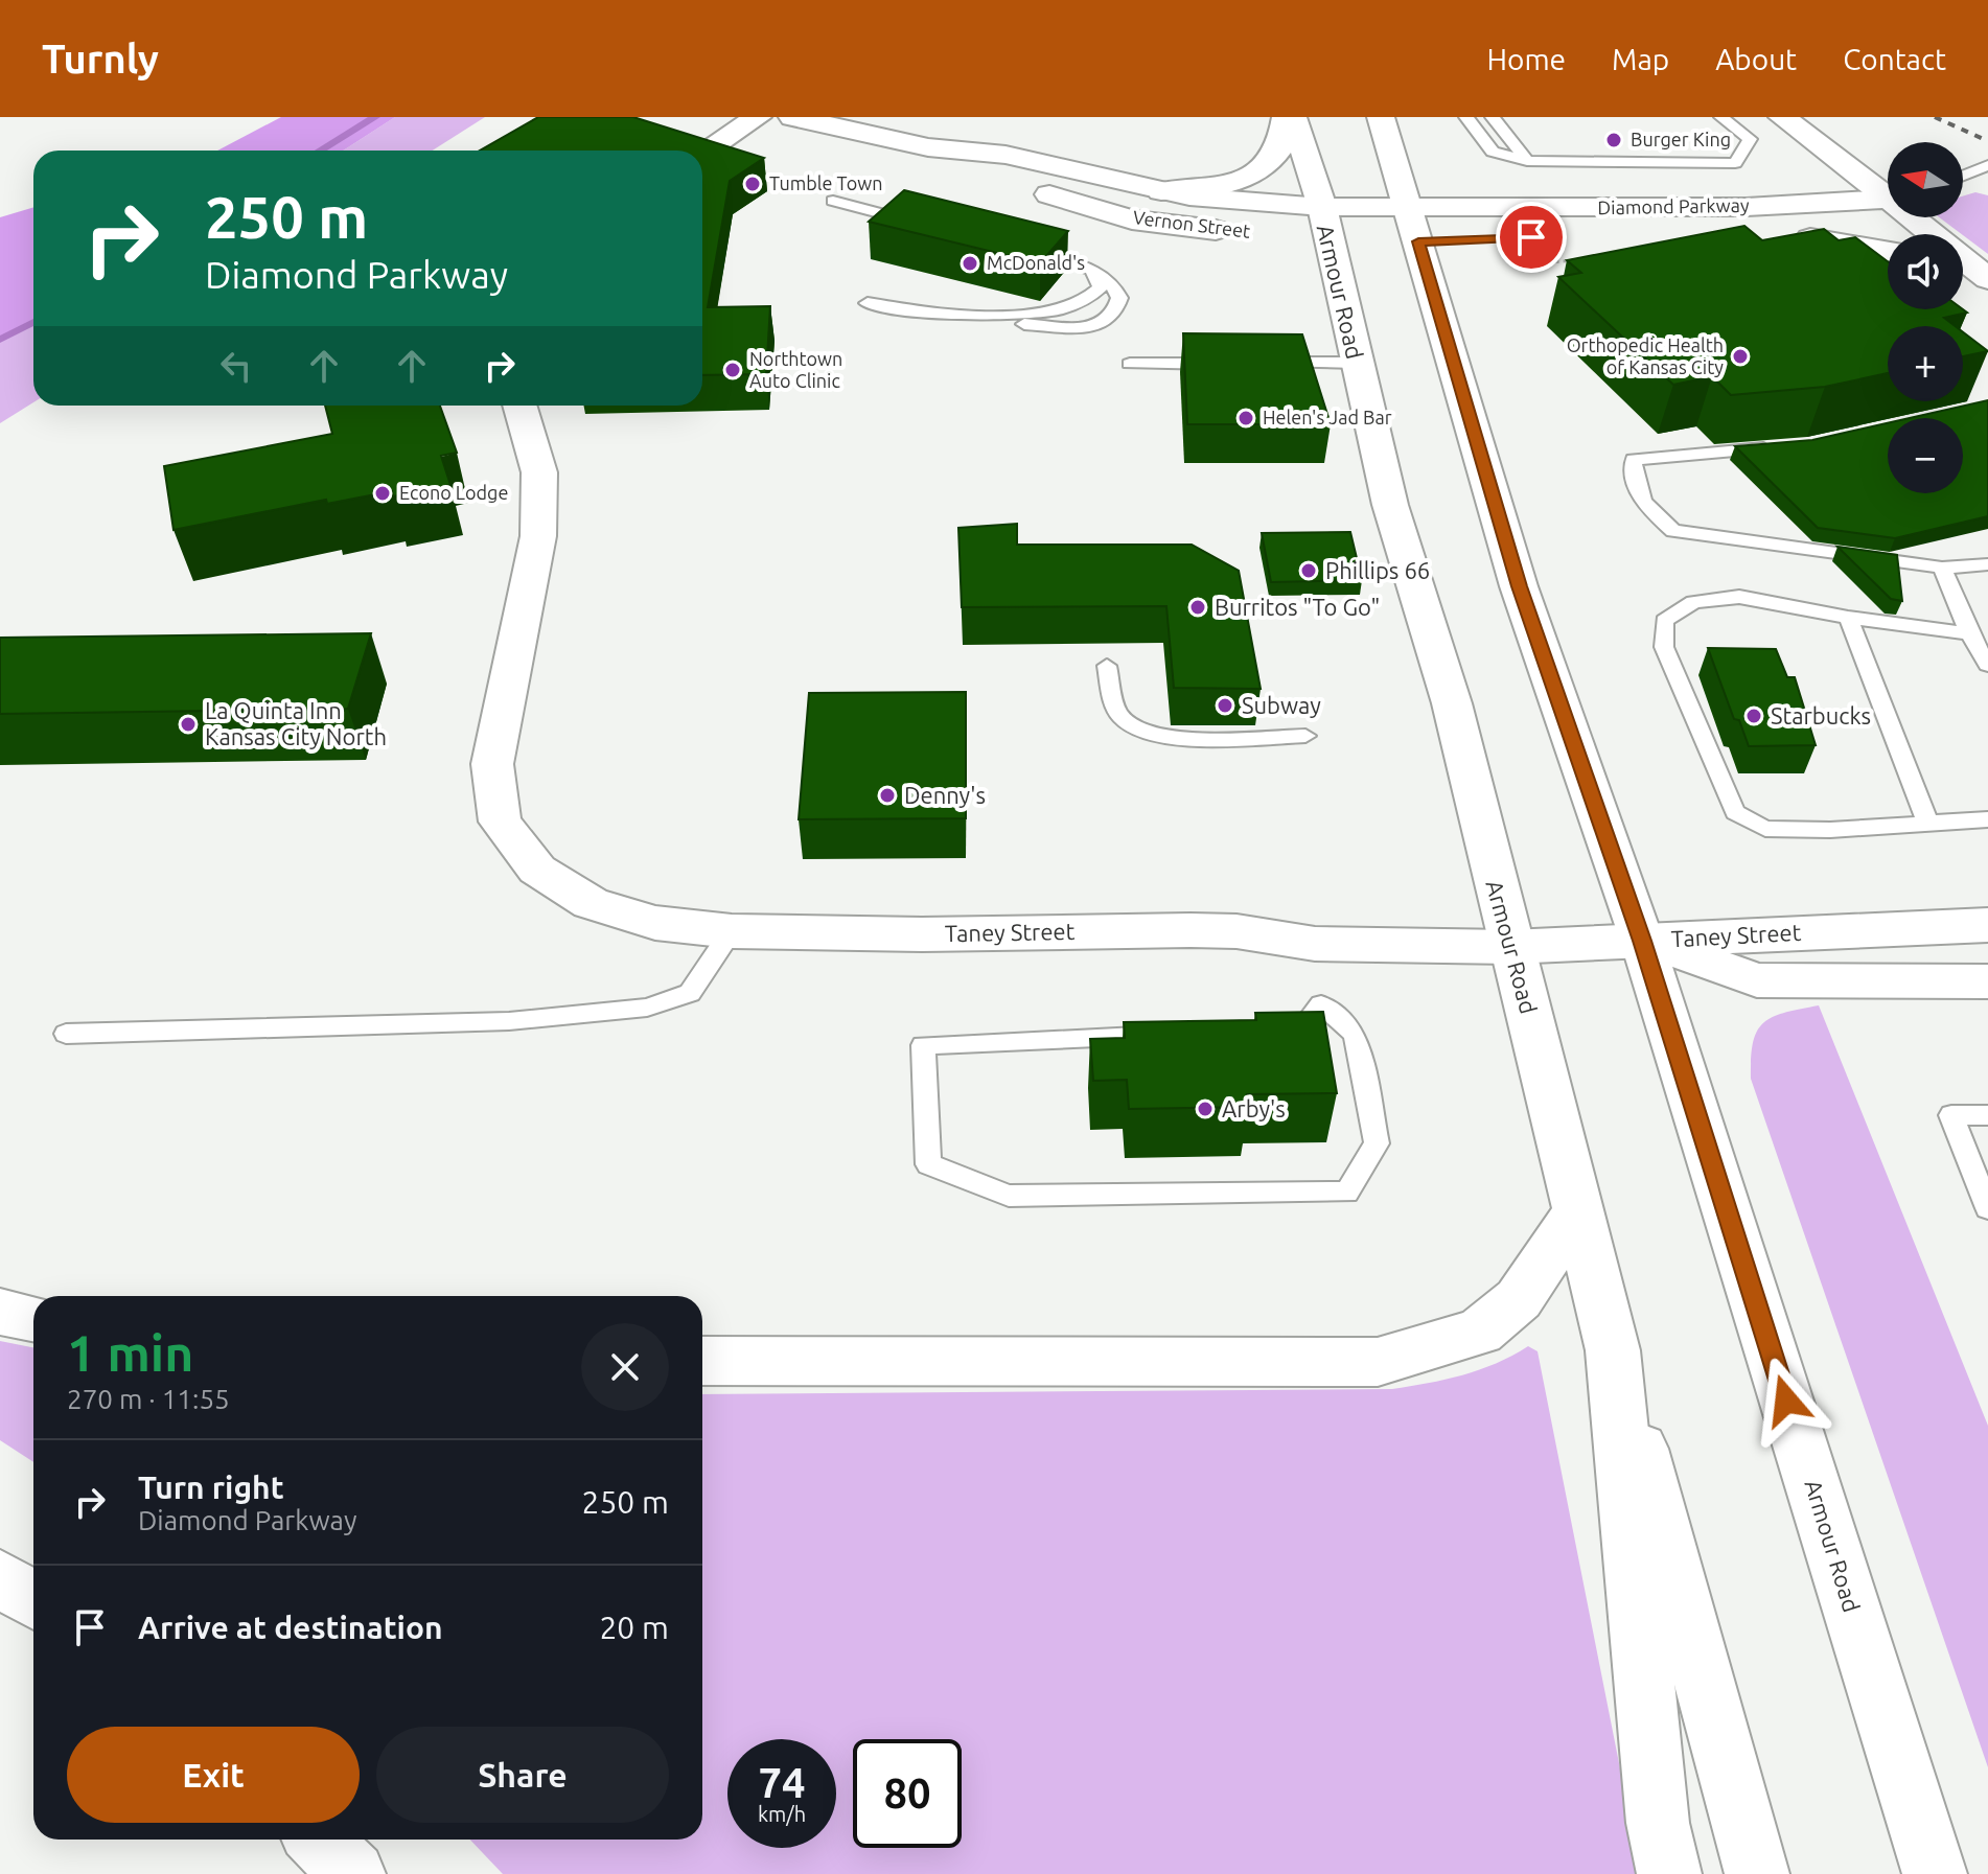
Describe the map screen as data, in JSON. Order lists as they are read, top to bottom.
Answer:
{
  "streets": {
    "main road": [
      "Diamond Parkway",
      "Vernon Street",
      "Armour Road",
      "Taney Street"
    ]
  },
  "crossings": [
    ["Diamond Parkway", "Vernon Street"],
    ["Diamond Parkway", "Armour Road"],
    ["Vernon Street", "Armour Road"],
    ["Armour Road", "Taney Street"]
  ],
  "places": [
    "Burger King",
    "Tumble Town",
    "McDonald's",
    "Orthopedic Health of Kansas City",
    "Northtown Auto Clinic",
    "Helen's Jad Bar",
    "Econo Lodge",
    "Phillips 66",
    "Burritos \"To Go\"",
    "Subway",
    "Starbucks",
    "La Quinta Inn Kansas City North",
    "Denny's",
    "Arby's"
  ],
  "north": "left",
  "page": {
    "header": "Turnly",
    "nav": [
      "Home",
      "Map",
      "About",
      "Contact"
    ],
    "map_buttons": ["+", "−"],
    "turn": ["250 m", "Diamond Parkway"],
    "heading": ["1 min", "270 m · 11:55"],
    "list": [
      {
        "name": "Turn right",
        "note": "Diamond Parkway",
        "value": "250 m"
      },
      {
        "name": "Arrive at destination",
        "value": "20 m"
      }
    ],
    "buttons": ["Exit", "Share"],
    "speed": "74 km/h",
    "limit": "80"
  }
}
